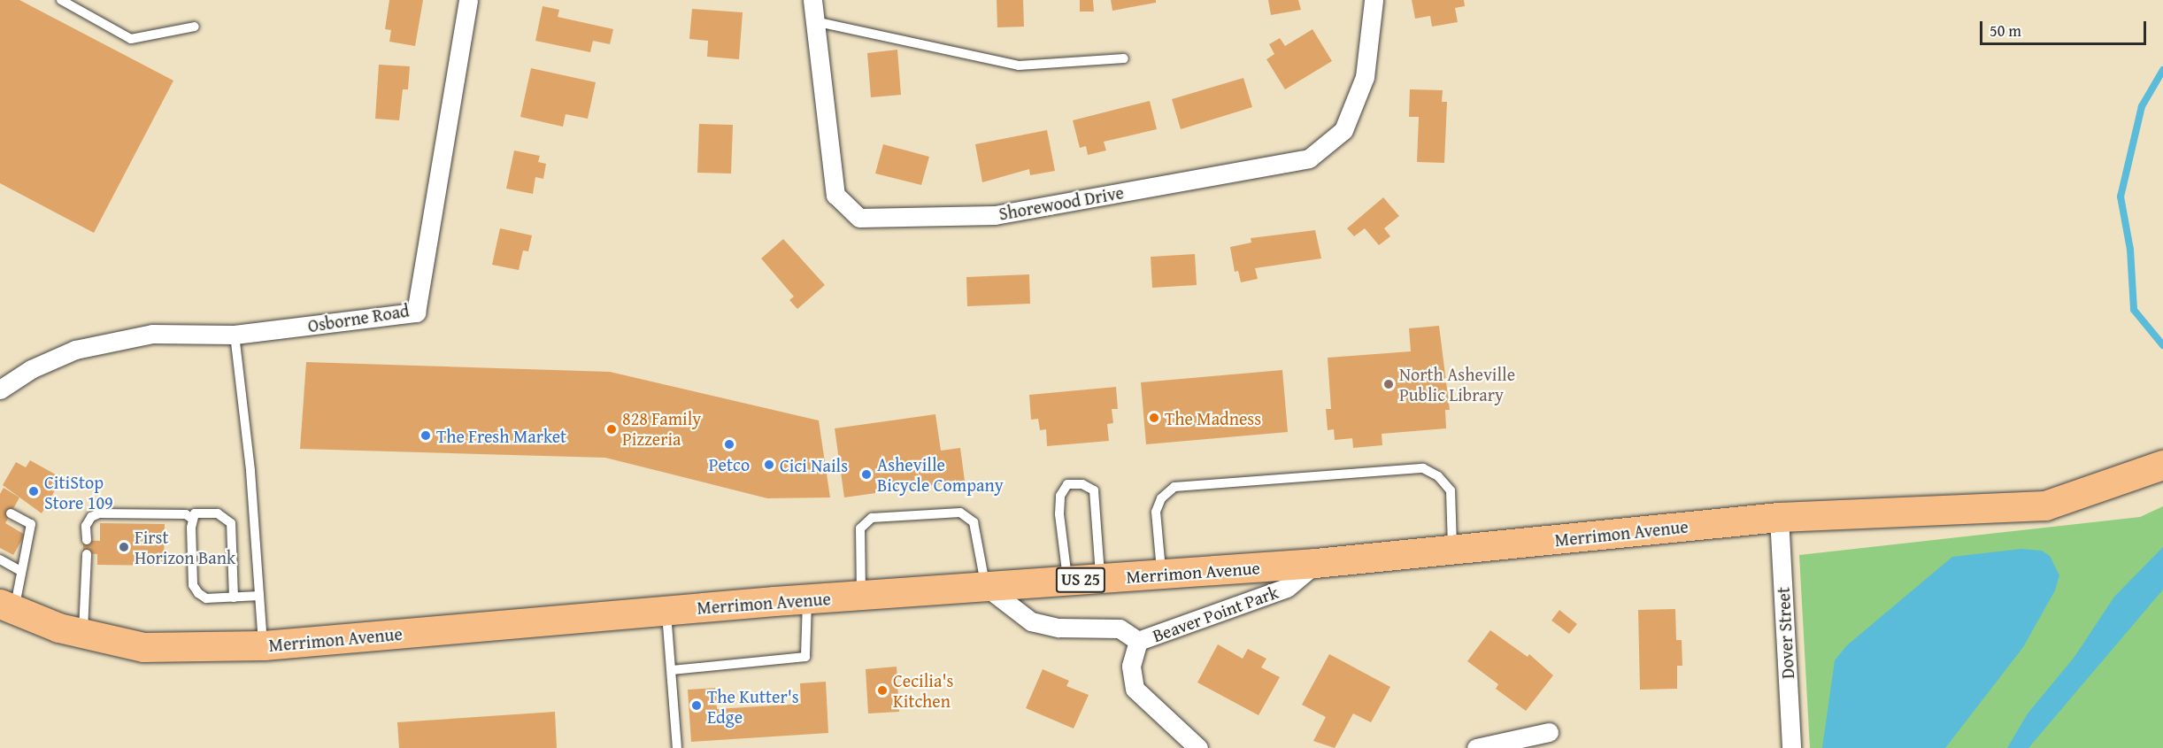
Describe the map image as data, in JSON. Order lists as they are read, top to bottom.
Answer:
{
  "streets": {
    "main road": ["Merrimon Avenue", "US 25"],
    "street": [
      "Shorewood Drive",
      "Osborne Road",
      "Beaver Point Park",
      "Dover Street"
    ]
  },
  "crossings": [
    ["Merrimon Avenue", "Beaver Point Park"],
    ["Merrimon Avenue", "Dover Street"]
  ],
  "places": [
    "North Asheville Public Library",
    "The Madness",
    "828 Family Pizzeria",
    "The Fresh Market",
    "Petco",
    "Cici Nails",
    "Asheville Bicycle Company",
    "CitiStop Store 109",
    "First Horizon Bank",
    "Cecilia's Kitchen",
    "The Kutter's Edge"
  ],
  "scale_bar": "50 m"
}
